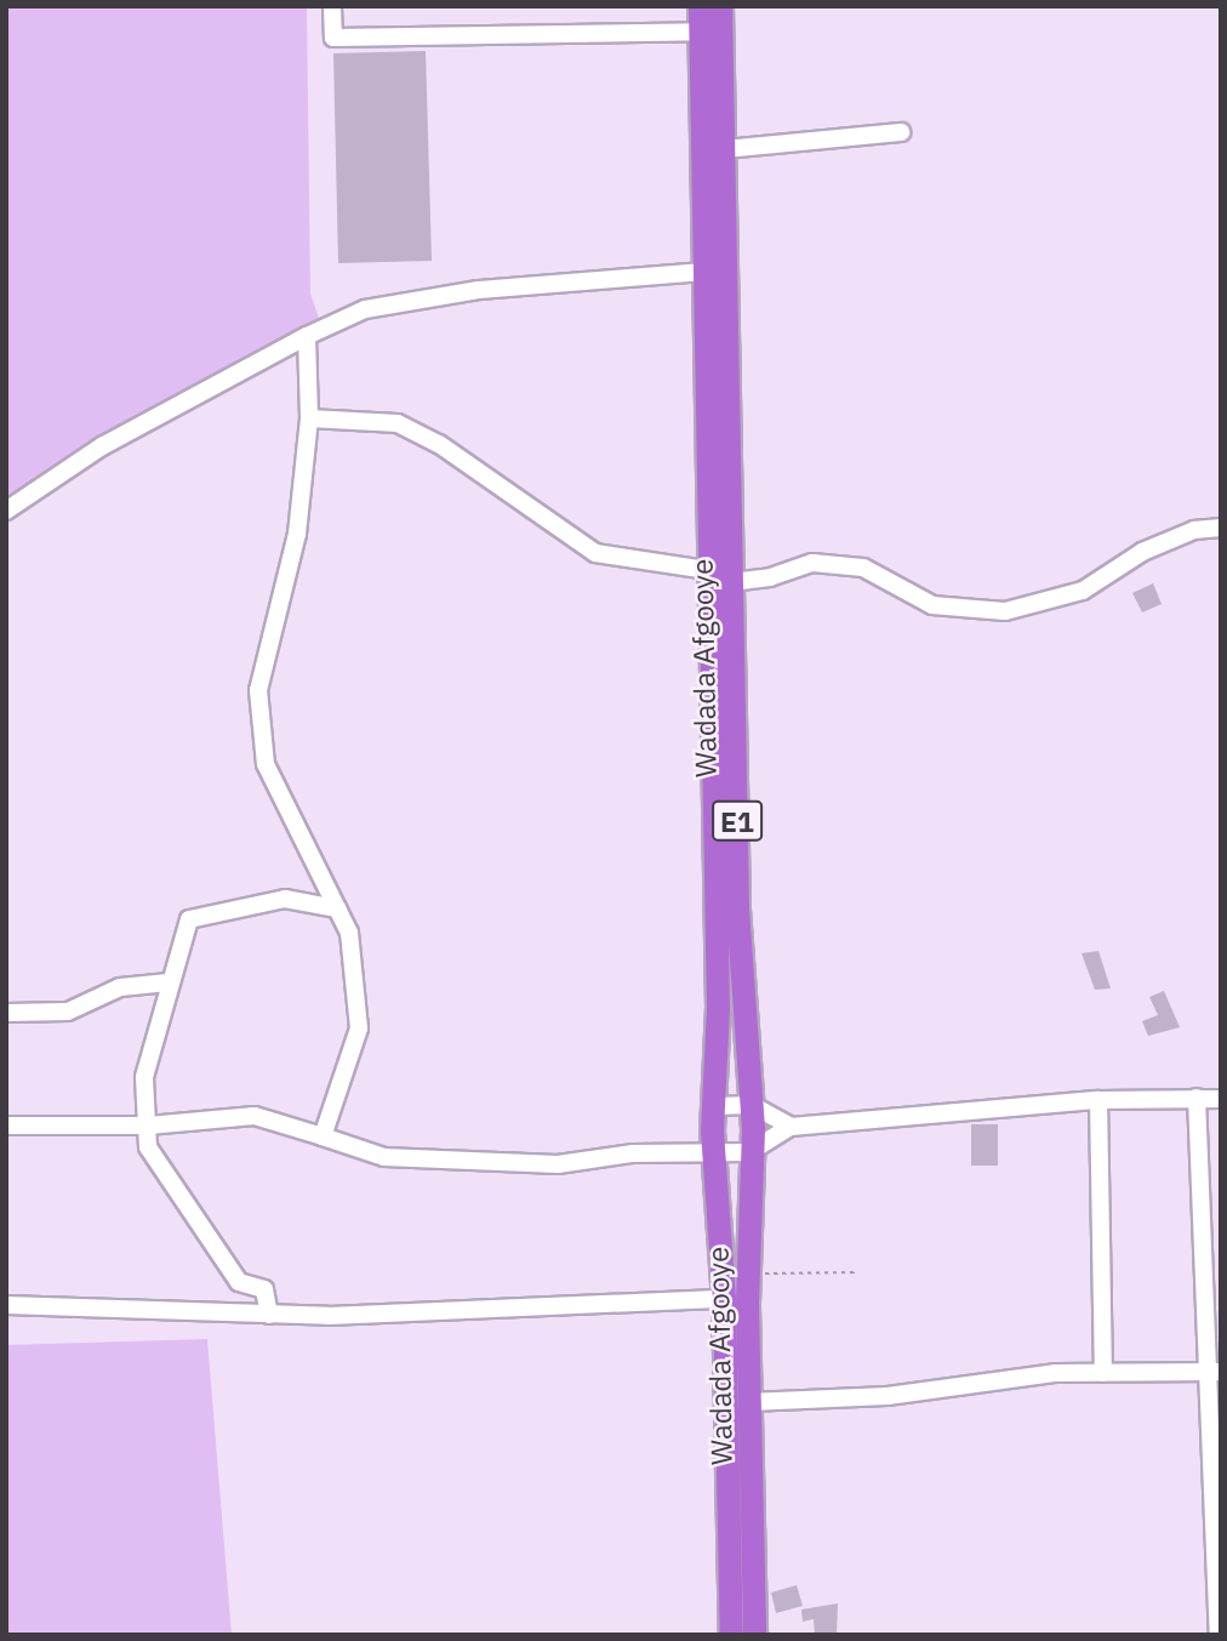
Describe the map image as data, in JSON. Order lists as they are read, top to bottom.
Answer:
{
  "streets": {
    "highway": ["Wadada Afgooye", "E1"]
  }
}
